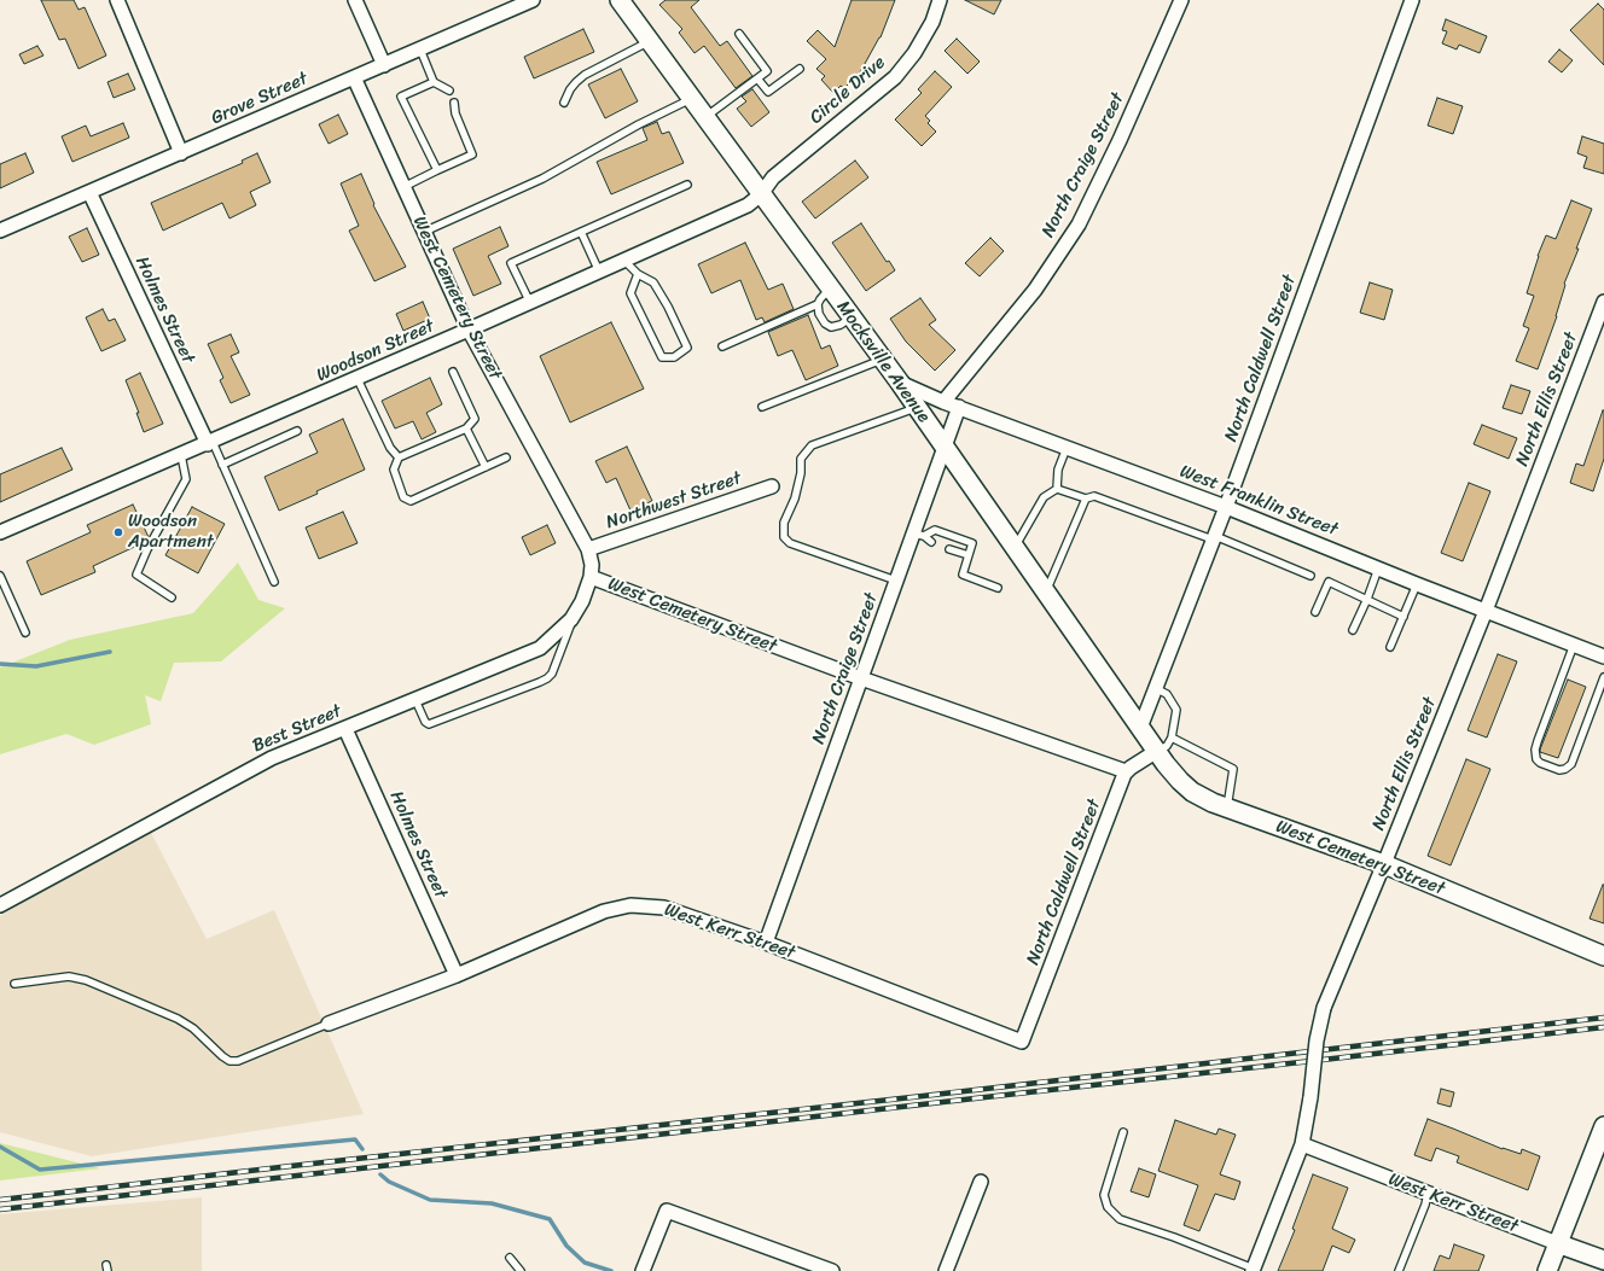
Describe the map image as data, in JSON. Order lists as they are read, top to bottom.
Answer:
{
  "streets": {
    "street": [
      "Circle Drive",
      "Grove Street",
      "North Craige Street",
      "West Cemetery Street",
      "Holmes Street",
      "Woodson Street",
      "North Caldwell Street",
      "Mocksville Avenue",
      "North Ellis Street",
      "Northwest Street",
      "West Franklin Street",
      "Best Street",
      "West Kerr Street"
    ]
  },
  "crossings": [
    ["Circle Drive", "Woodson Street"],
    ["Circle Drive", "Mocksville Avenue"],
    ["Grove Street", "West Cemetery Street"],
    ["Grove Street", "Holmes Street"],
    ["North Craige Street", "West Cemetery Street"],
    ["North Craige Street", "Mocksville Avenue"],
    ["North Craige Street", "West Franklin Street"],
    ["North Craige Street", "West Kerr Street"],
    ["West Cemetery Street", "Woodson Street"],
    ["West Cemetery Street", "North Caldwell Street"],
    ["West Cemetery Street", "Mocksville Avenue"],
    ["West Cemetery Street", "North Ellis Street"],
    ["West Cemetery Street", "Northwest Street"],
    ["West Cemetery Street", "Best Street"],
    ["Holmes Street", "Woodson Street"],
    ["Holmes Street", "Best Street"],
    ["Holmes Street", "West Kerr Street"],
    ["Woodson Street", "Mocksville Avenue"],
    ["North Caldwell Street", "Mocksville Avenue"],
    ["North Caldwell Street", "West Franklin Street"],
    ["North Caldwell Street", "West Kerr Street"],
    ["Mocksville Avenue", "West Franklin Street"],
    ["North Ellis Street", "West Franklin Street"],
    ["North Ellis Street", "West Kerr Street"]
  ],
  "places": ["Woodson Apartment"]
}
